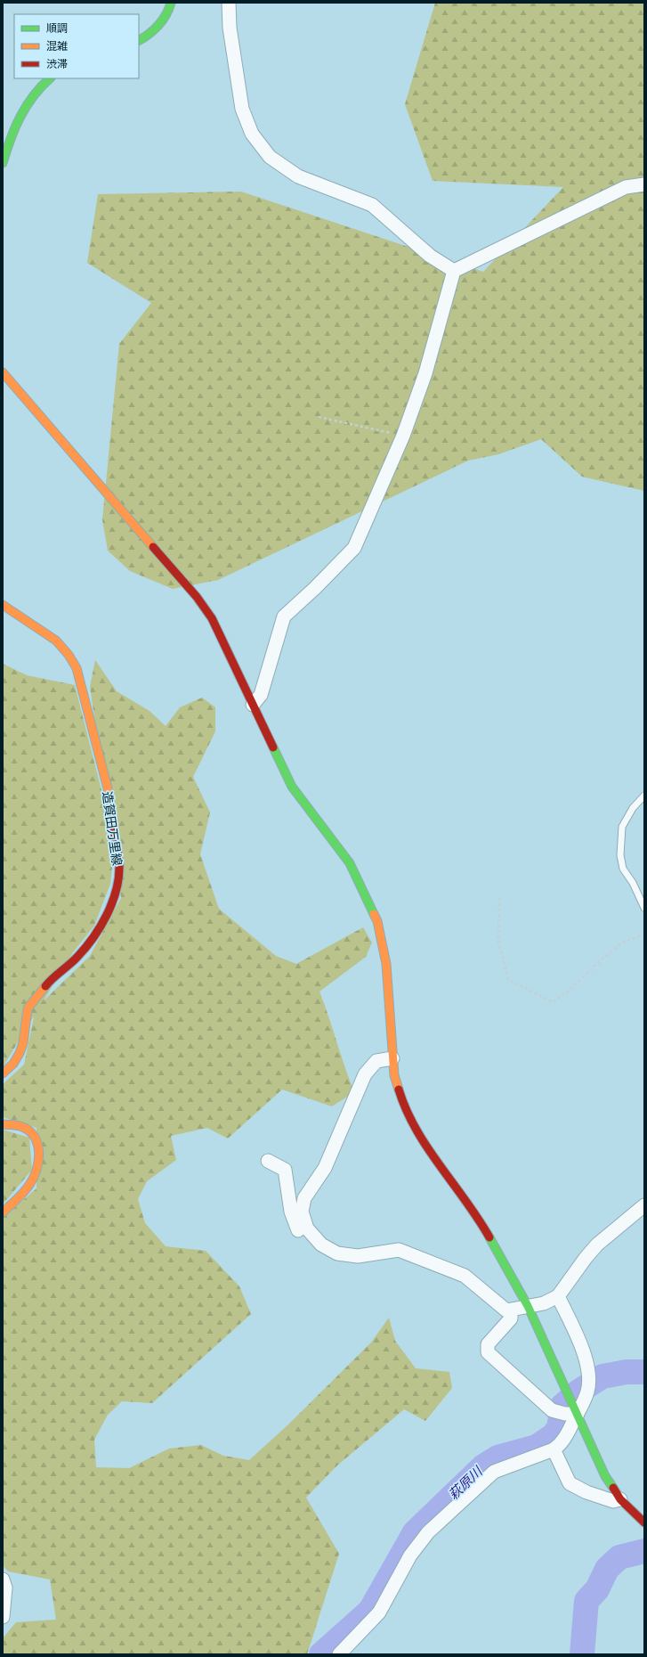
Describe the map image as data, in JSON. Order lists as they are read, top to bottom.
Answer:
{
  "streets": {
    "street": ["造賀田万里線"]
  },
  "water": ["萩原川"],
  "legend": ["順調", "混雑", "渋滞"]
}
